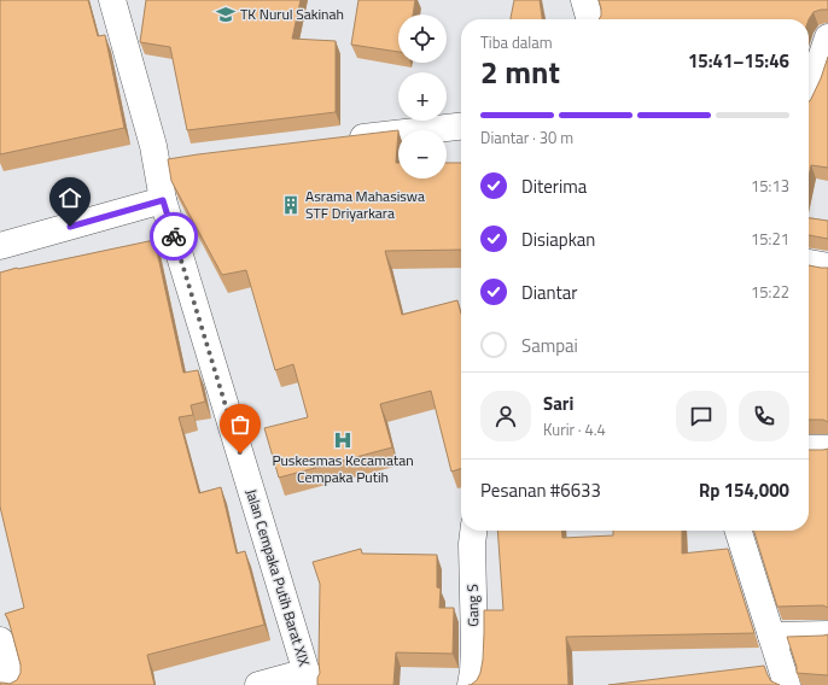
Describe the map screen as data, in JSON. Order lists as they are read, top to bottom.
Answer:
{
  "streets": {
    "street": ["Jalan Cempaka Putih Barat XIX", "Gang S"]
  },
  "places": {
    "school or university": ["TK Nurul Sakinah"],
    "building": ["Asrama Mahasiswa STF Driyarkara"],
    "hospital": ["Puskesmas Kecamatan Cempaka Putih"]
  },
  "page": {
    "map_buttons": ["+", "−"],
    "heading": ["2 mnt", "Tiba dalam", "15:41–15:46"],
    "panel": [
      "Sari",
      "Kurir · 4.4",
      "Pesanan #6633",
      "Rp 154,000"
    ],
    "bar": "Diantar · 30 m",
    "list": [
      ["Diterima", "15:13"],
      ["Disiapkan", "15:21"],
      ["Diantar", "15:22"],
      "Sampai"
    ]
  }
}
